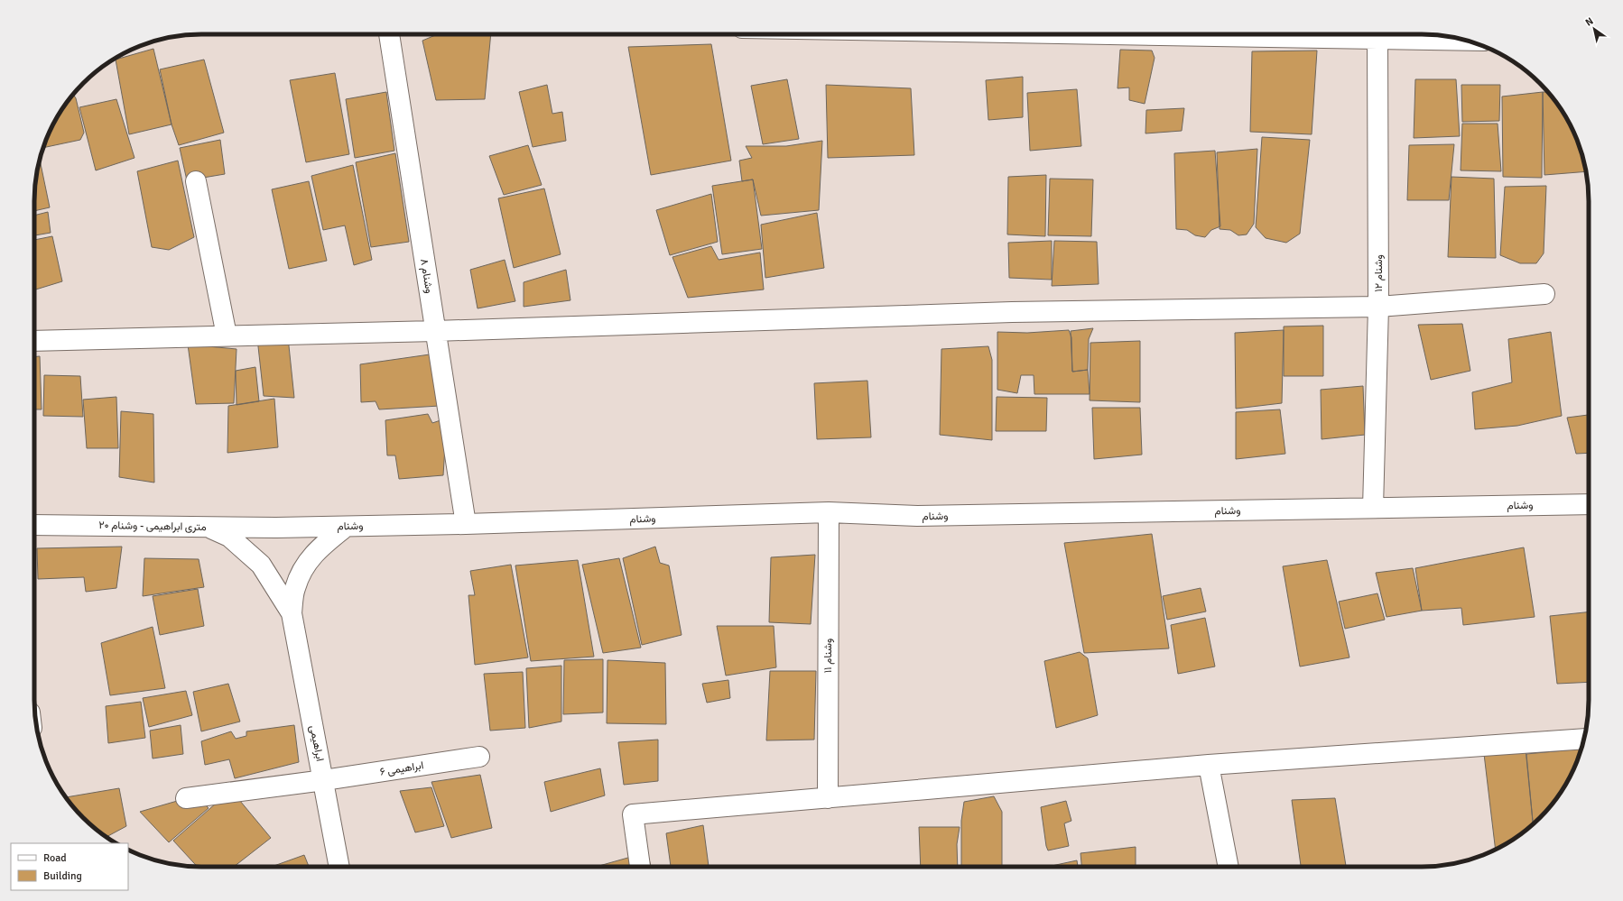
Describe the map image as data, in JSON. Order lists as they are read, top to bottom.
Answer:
{
  "streets": {
    "street": [
      "وشنام ۱۲",
      "وشنام ۸",
      "وشنام",
      "۲۰ متری ابراهیمی - وشنام",
      "وشنام ۱۱",
      "ابراهیمی",
      "ابراهیمی ۶"
    ]
  },
  "crossings": [
    ["وشنام ۱۲", "وشنام"],
    ["وشنام ۸", "وشنام"],
    ["وشنام", "۲۰ متری ابراهیمی - وشنام"],
    ["وشنام", "وشنام ۱۱"],
    ["ابراهیمی", "ابراهیمی ۶"]
  ],
  "legend": ["Road", "Building"],
  "north": "top left"
}
